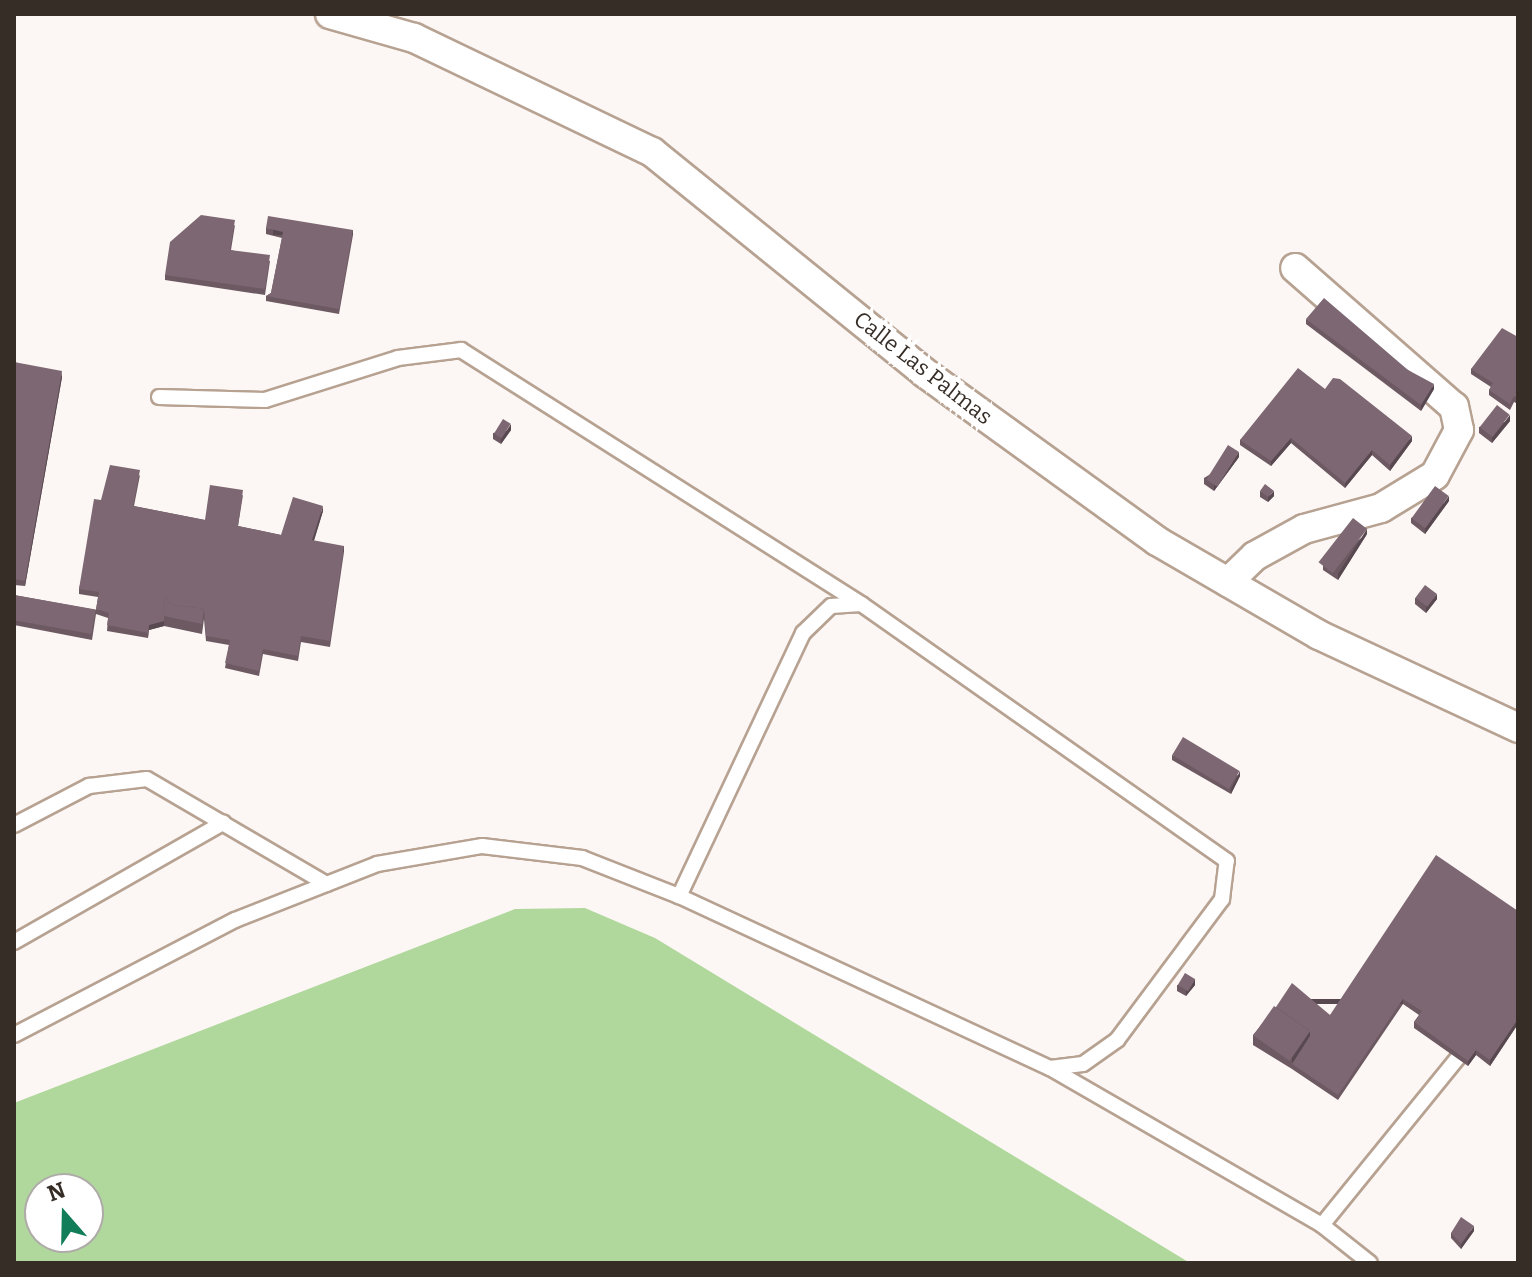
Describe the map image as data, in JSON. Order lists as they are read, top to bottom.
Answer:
{
  "streets": {
    "street": ["Calle Las Palmas"]
  },
  "north": "top"
}
